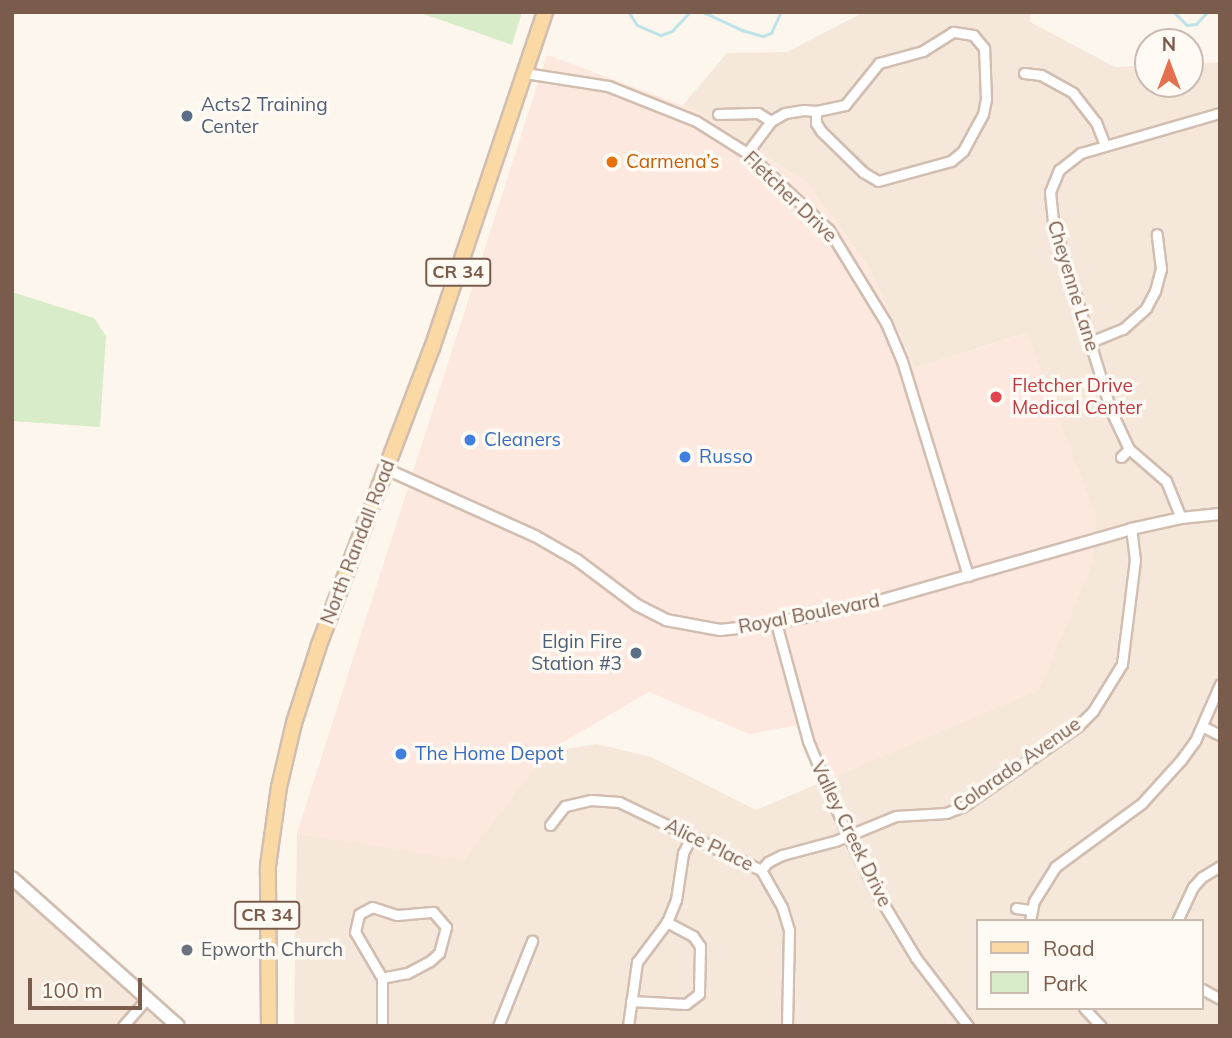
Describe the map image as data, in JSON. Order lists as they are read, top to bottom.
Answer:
{
  "streets": {
    "main road": ["CR 34", "North Randall Road"],
    "street": [
      "Fletcher Drive",
      "Cheyenne Lane",
      "Royal Boulevard",
      "Colorado Avenue",
      "Valley Creek Drive",
      "Alice Place"
    ]
  },
  "crossings": [
    ["Fletcher Drive", "CR 34"],
    ["Fletcher Drive", "North Randall Road"],
    ["Fletcher Drive", "Royal Boulevard"],
    ["CR 34", "North Randall Road"],
    ["Cheyenne Lane", "Royal Boulevard"],
    ["North Randall Road", "Royal Boulevard"],
    ["Royal Boulevard", "Colorado Avenue"],
    ["Royal Boulevard", "Valley Creek Drive"],
    ["Colorado Avenue", "Valley Creek Drive"],
    ["Colorado Avenue", "Alice Place"]
  ],
  "places": [
    "Acts2 Training Center",
    "Carmena’s",
    "Fletcher Drive Medical Center",
    "Cleaners",
    "Russo",
    "Elgin Fire Station #3",
    "The Home Depot",
    "Epworth Church"
  ],
  "legend": ["Road", "Park"],
  "scale_bar": "100 m",
  "north": "top"
}
